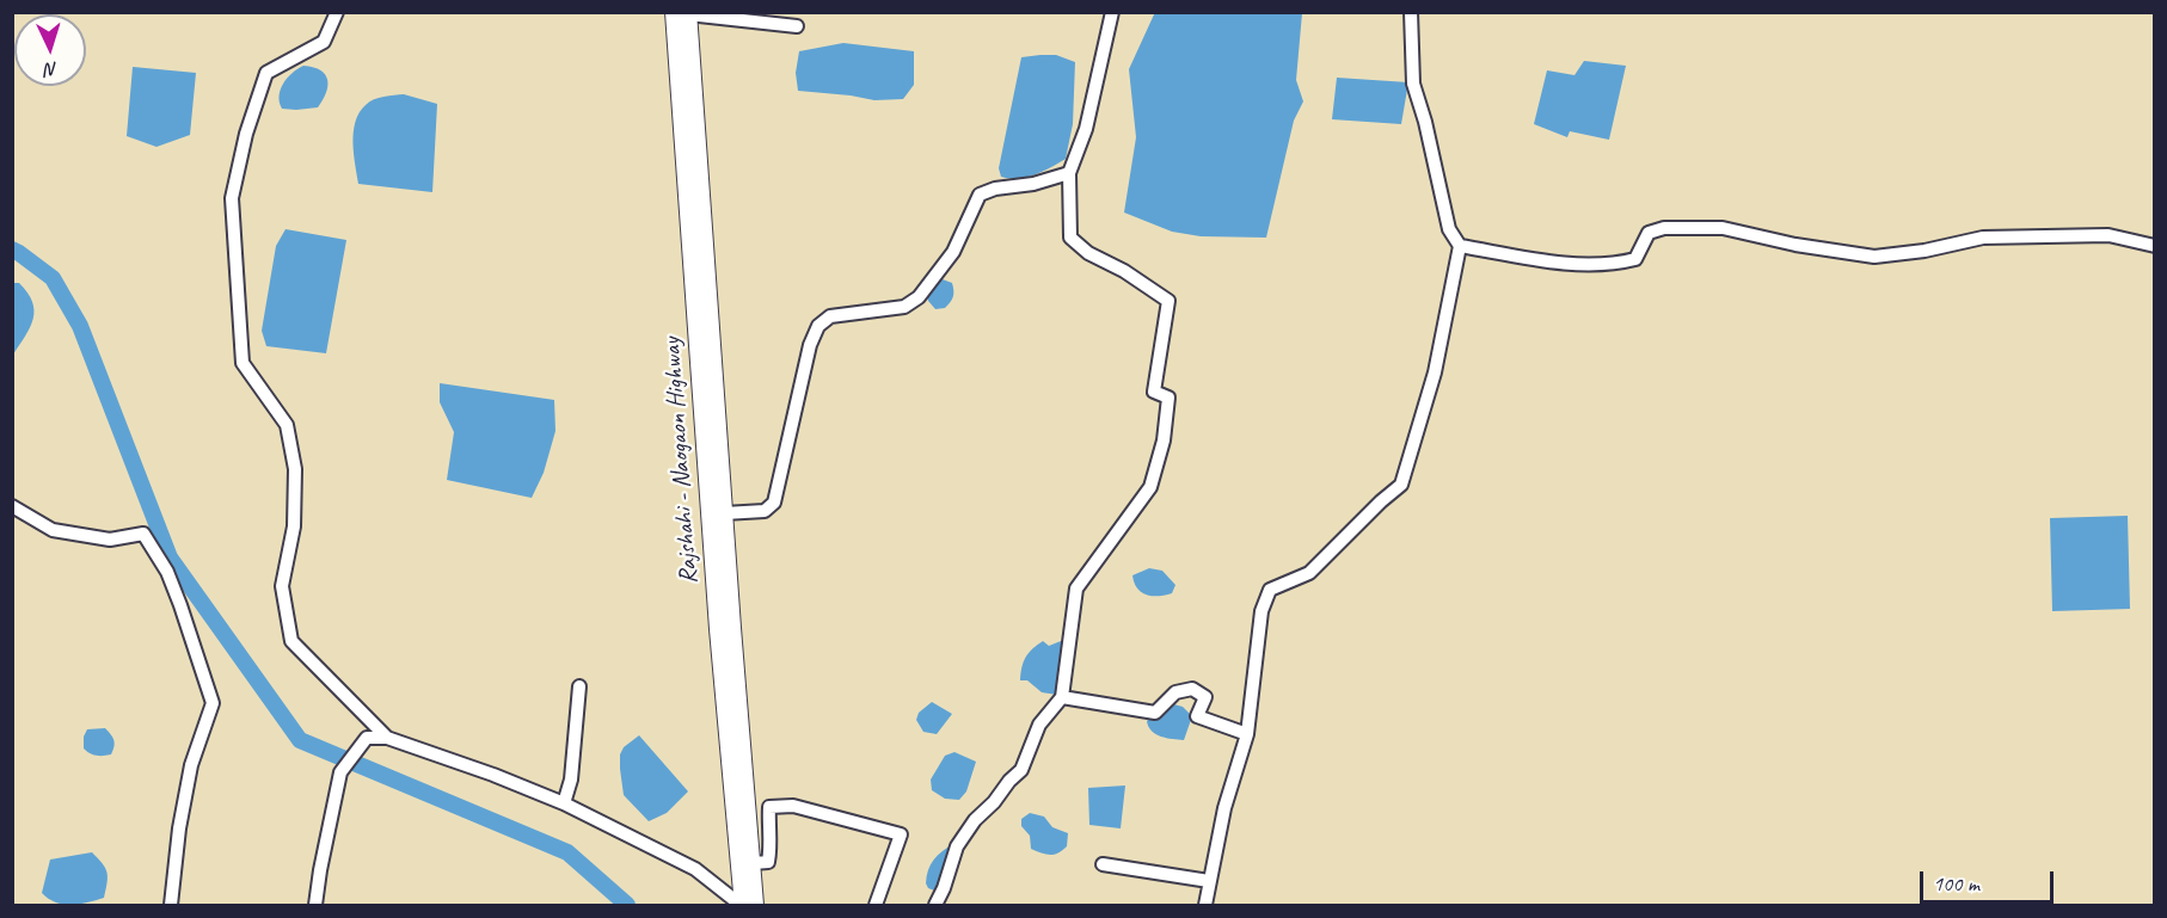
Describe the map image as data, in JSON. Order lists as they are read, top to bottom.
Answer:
{
  "streets": {
    "main road": ["Rajshahi - Naogaon Highway"]
  },
  "scale_bar": "100 m",
  "north": "bottom"
}
